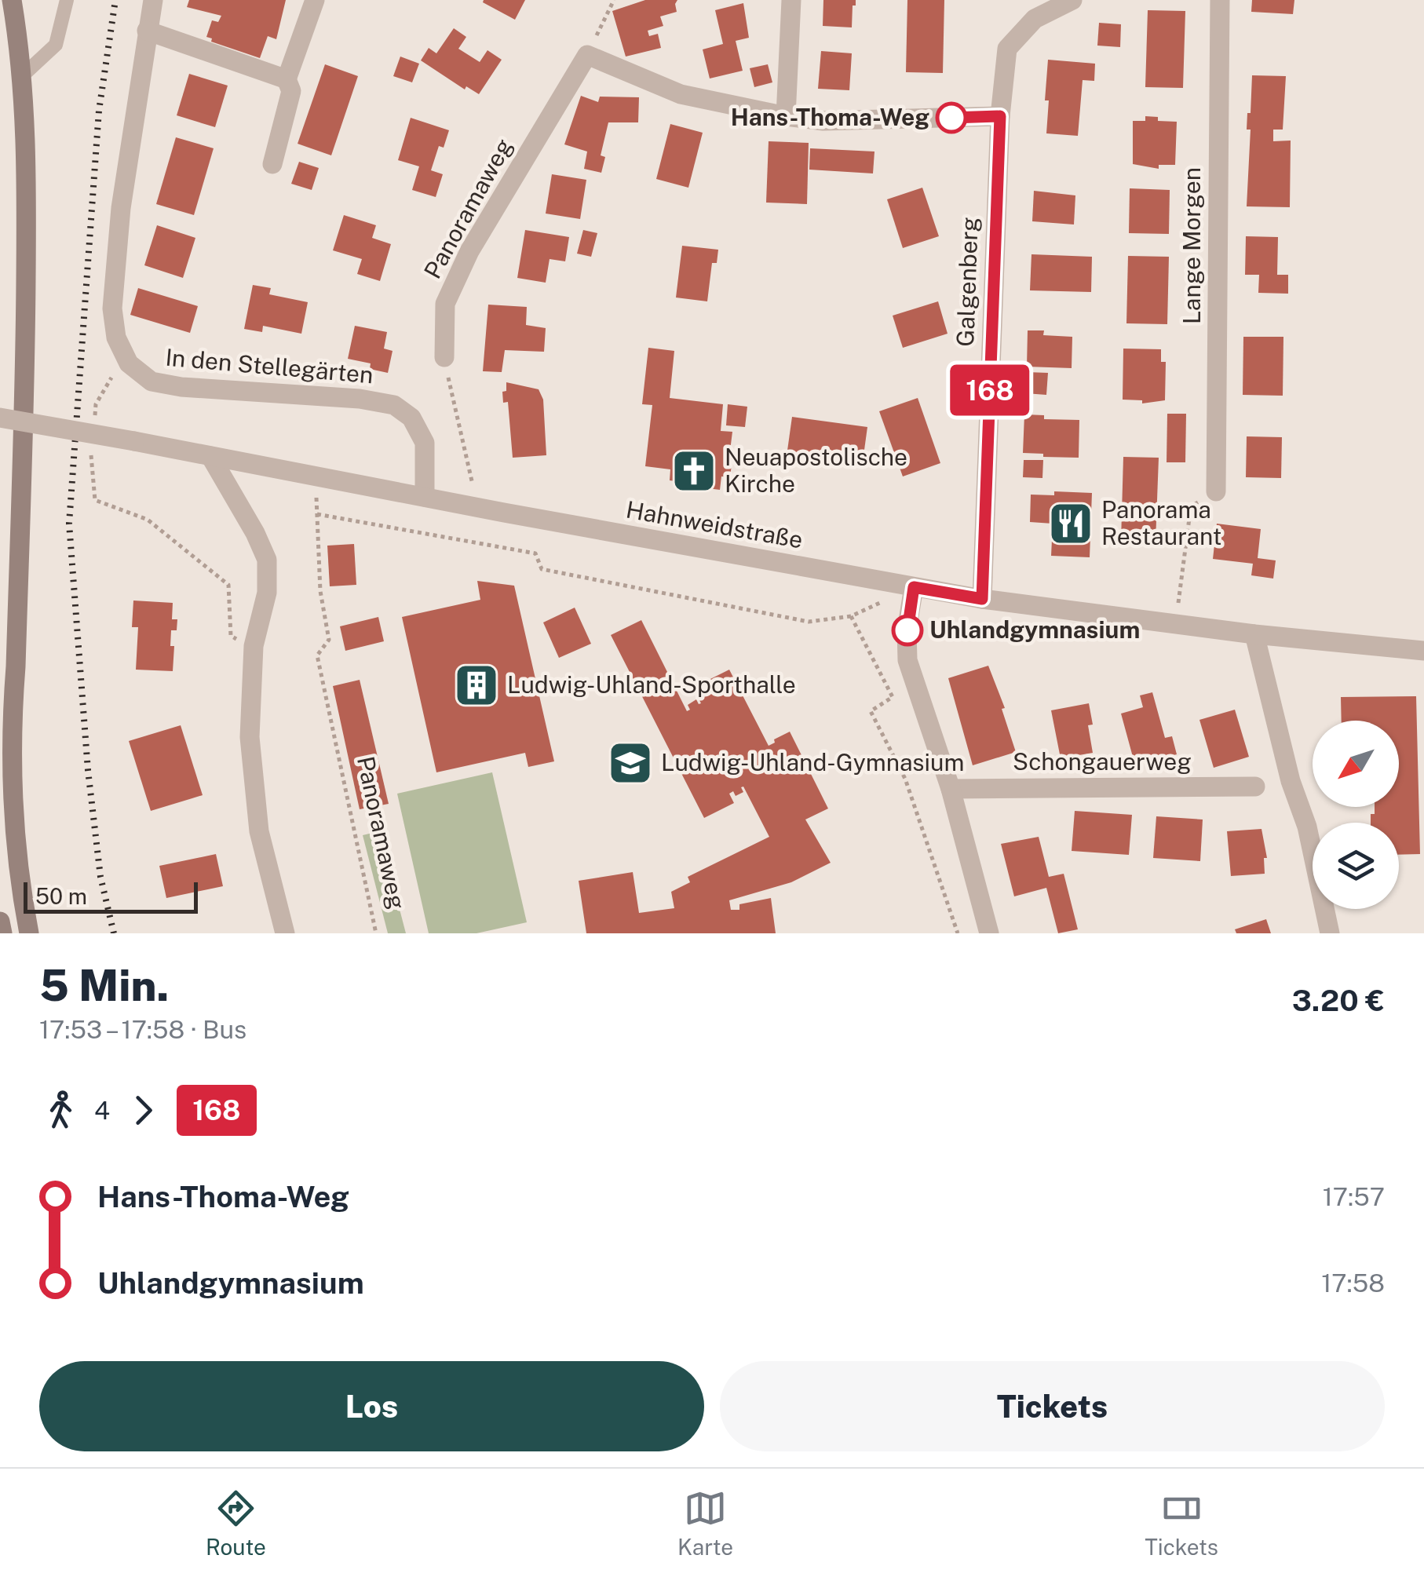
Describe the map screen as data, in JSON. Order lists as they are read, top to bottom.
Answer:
{
  "streets": {
    "street": [
      "Panoramaweg",
      "Lange Morgen",
      "Galgenberg",
      "In den Stellegärten",
      "Hahnweidstraße",
      "Schongauerweg"
    ]
  },
  "crossings": [
    ["Galgenberg", "Hahnweidstraße"],
    ["In den Stellegärten", "Hahnweidstraße"]
  ],
  "places": {
    "other": ["Hans-Thoma-Weg", "Uhlandgymnasium"],
    "church": ["Neuapostolische Kirche"],
    "restaurant": ["Panorama Restaurant"],
    "building": ["Ludwig-Uhland-Sporthalle"],
    "school or university": ["Ludwig-Uhland-Gymnasium"]
  },
  "lines": ["bus line 168"],
  "scale_bar": "50 m",
  "north": "bottom left",
  "page": {
    "on_map": "168",
    "scale": "50 m",
    "heading": ["5 Min.", "17:53 – 17:58 · Bus", "3.20 €"],
    "legs": ["4", "168"],
    "list": [
      {
        "name": "Hans-Thoma-Weg",
        "value": "17:57"
      },
      {
        "name": "Uhlandgymnasium",
        "value": "17:58"
      }
    ],
    "buttons": ["Los", "Tickets"],
    "tabs": ["Route", "Karte", "Tickets"]
  }
}
